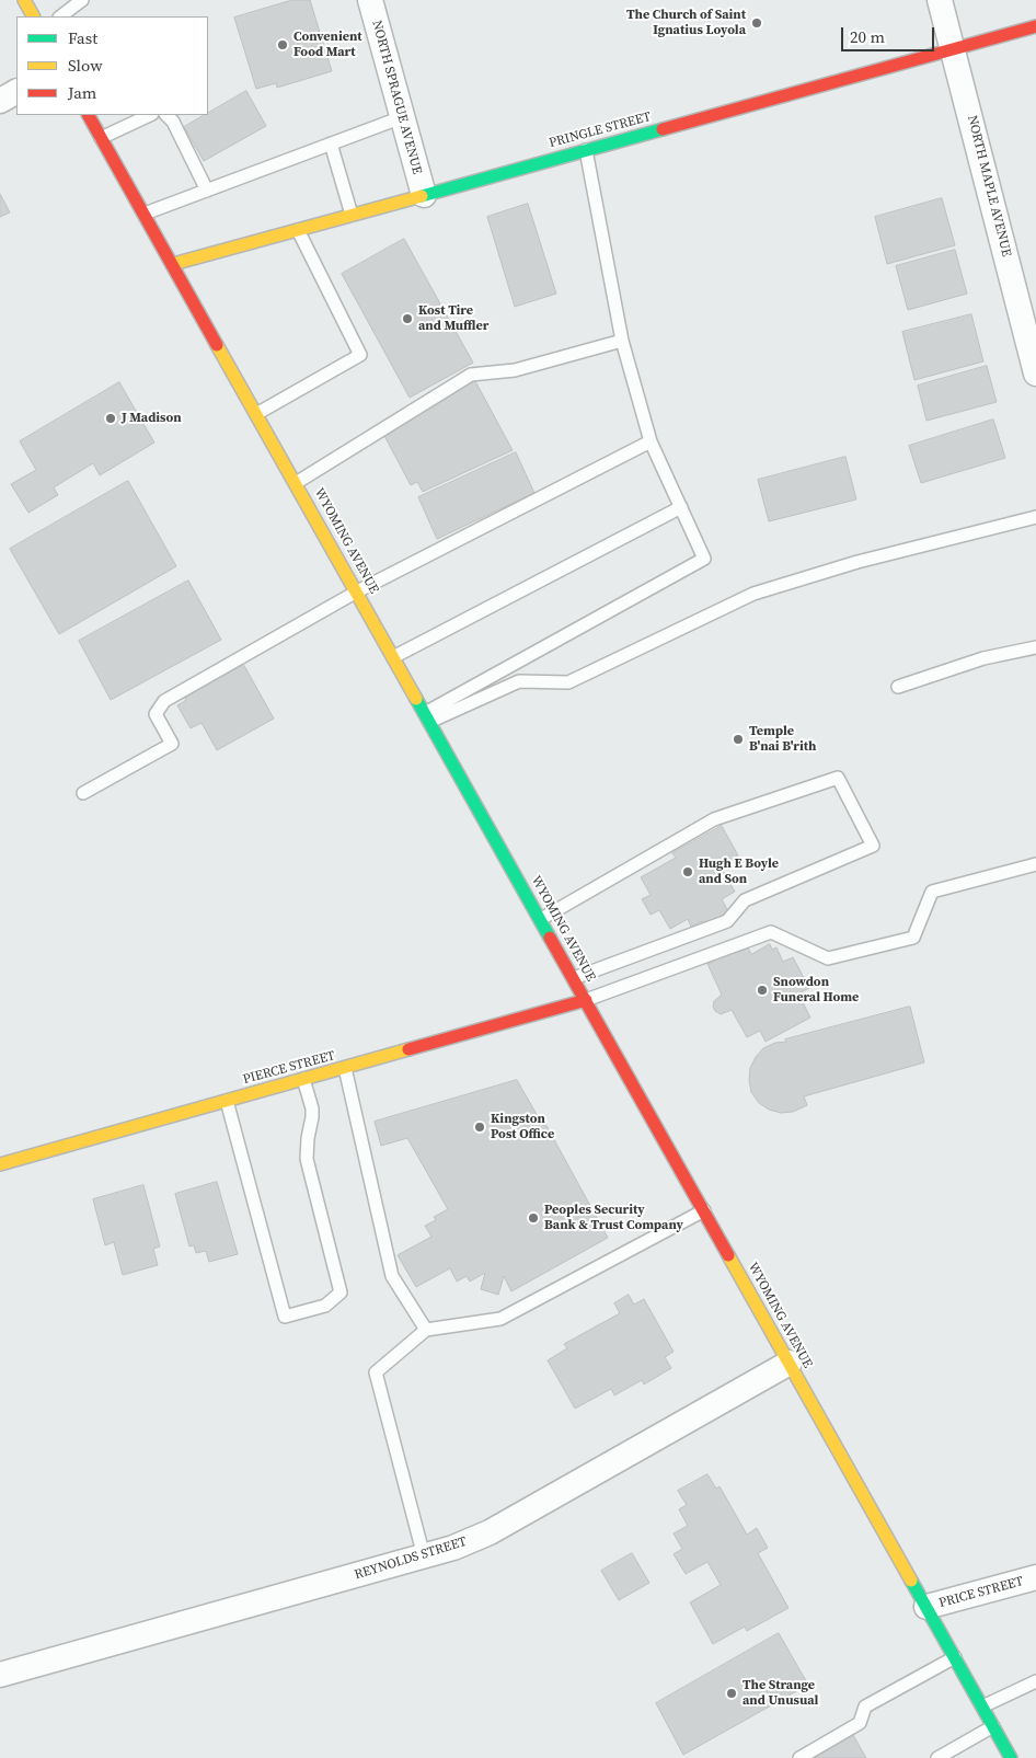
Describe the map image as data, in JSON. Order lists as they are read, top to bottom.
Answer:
{
  "streets": {
    "main road": ["PRINGLE STREET", "WYOMING AVENUE", "PIERCE STREET"],
    "street": [
      "NORTH SPRAGUE AVENUE",
      "NORTH MAPLE AVENUE",
      "REYNOLDS STREET",
      "PRICE STREET"
    ]
  },
  "crossings": [
    ["NORTH SPRAGUE AVENUE", "PRINGLE STREET"],
    ["PRINGLE STREET", "NORTH MAPLE AVENUE"],
    ["PRINGLE STREET", "WYOMING AVENUE"],
    ["WYOMING AVENUE", "PIERCE STREET"],
    ["WYOMING AVENUE", "REYNOLDS STREET"],
    ["WYOMING AVENUE", "PRICE STREET"]
  ],
  "places": [
    "The Church of Saint Ignatius Loyola",
    "Convenient Food Mart",
    "Kost Tire and Muffler",
    "J Madison",
    "Temple B'nai B'rith",
    "Hugh E Boyle and Son",
    "Snowdon Funeral Home",
    "Kingston Post Office",
    "Peoples Security Bank & Trust Company",
    "The Strange and Unusual"
  ],
  "legend": ["Fast", "Slow", "Jam"],
  "scale_bar": "20 m"
}
